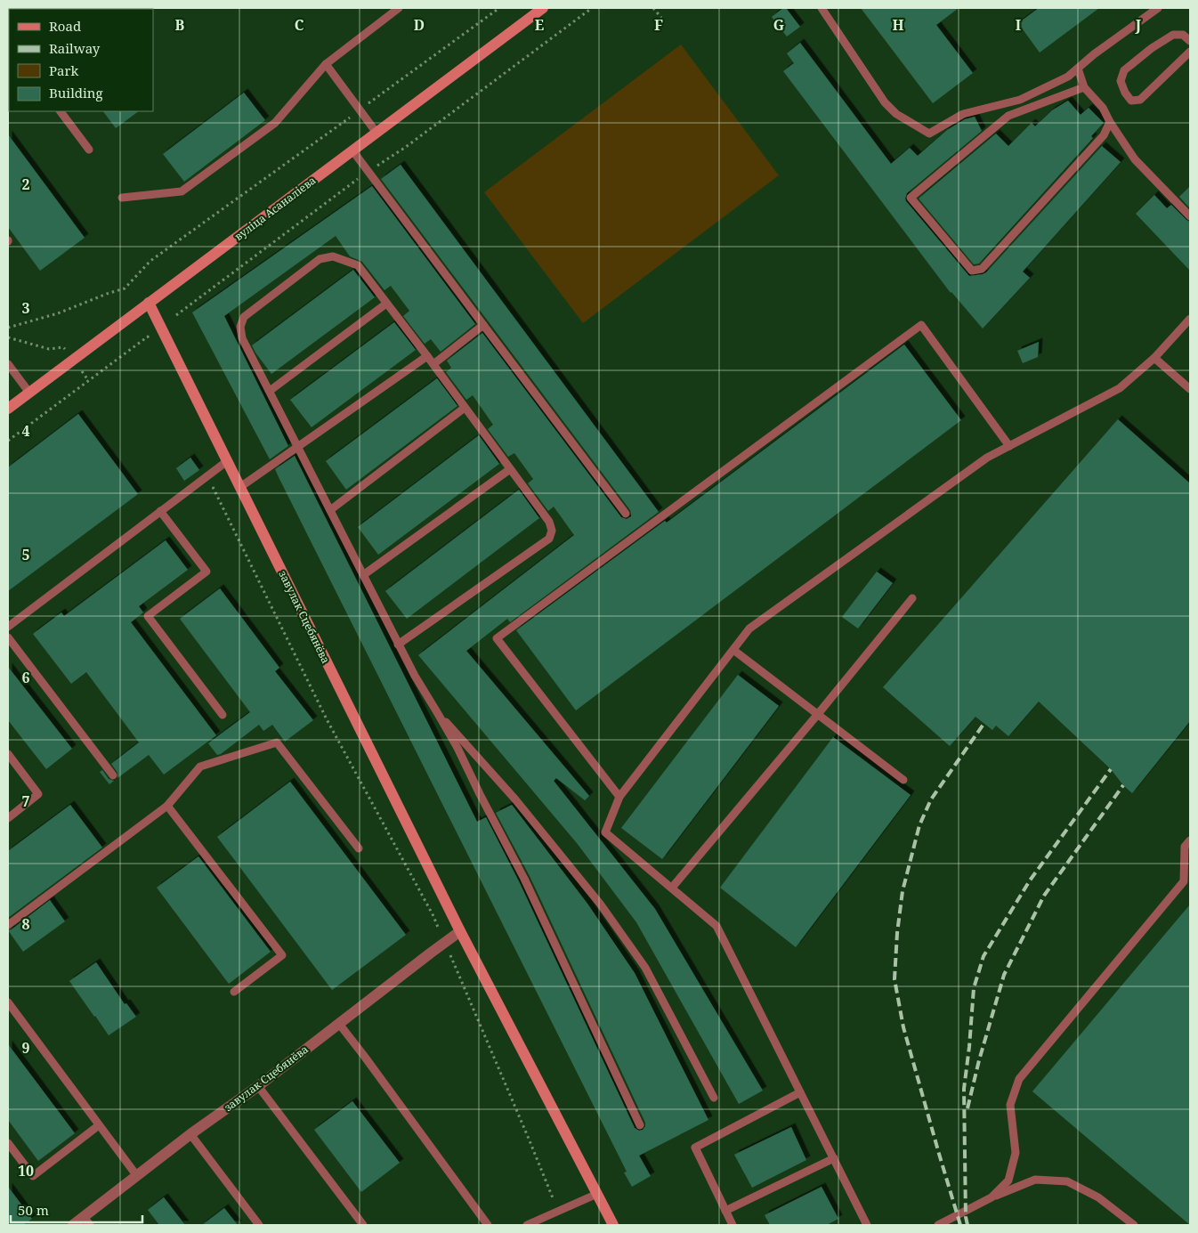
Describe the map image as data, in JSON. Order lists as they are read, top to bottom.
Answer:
{
  "streets": {
    "street": ["вуліца Асаналіева", "завулак Сцебянёва"]
  },
  "crossings": [
    ["вуліца Асаналіева", "завулак Сцебянёва"]
  ],
  "legend": [
    "Road",
    "Railway",
    "Park",
    "Building"
  ],
  "scale_bar": "50 m",
  "grid": {
    "columns": [
      "B",
      "C",
      "D",
      "E",
      "F",
      "G",
      "H",
      "I",
      "J"
    ],
    "rows": [
      "2",
      "3",
      "4",
      "5",
      "6",
      "7",
      "8",
      "9",
      "10"
    ]
  }
}
